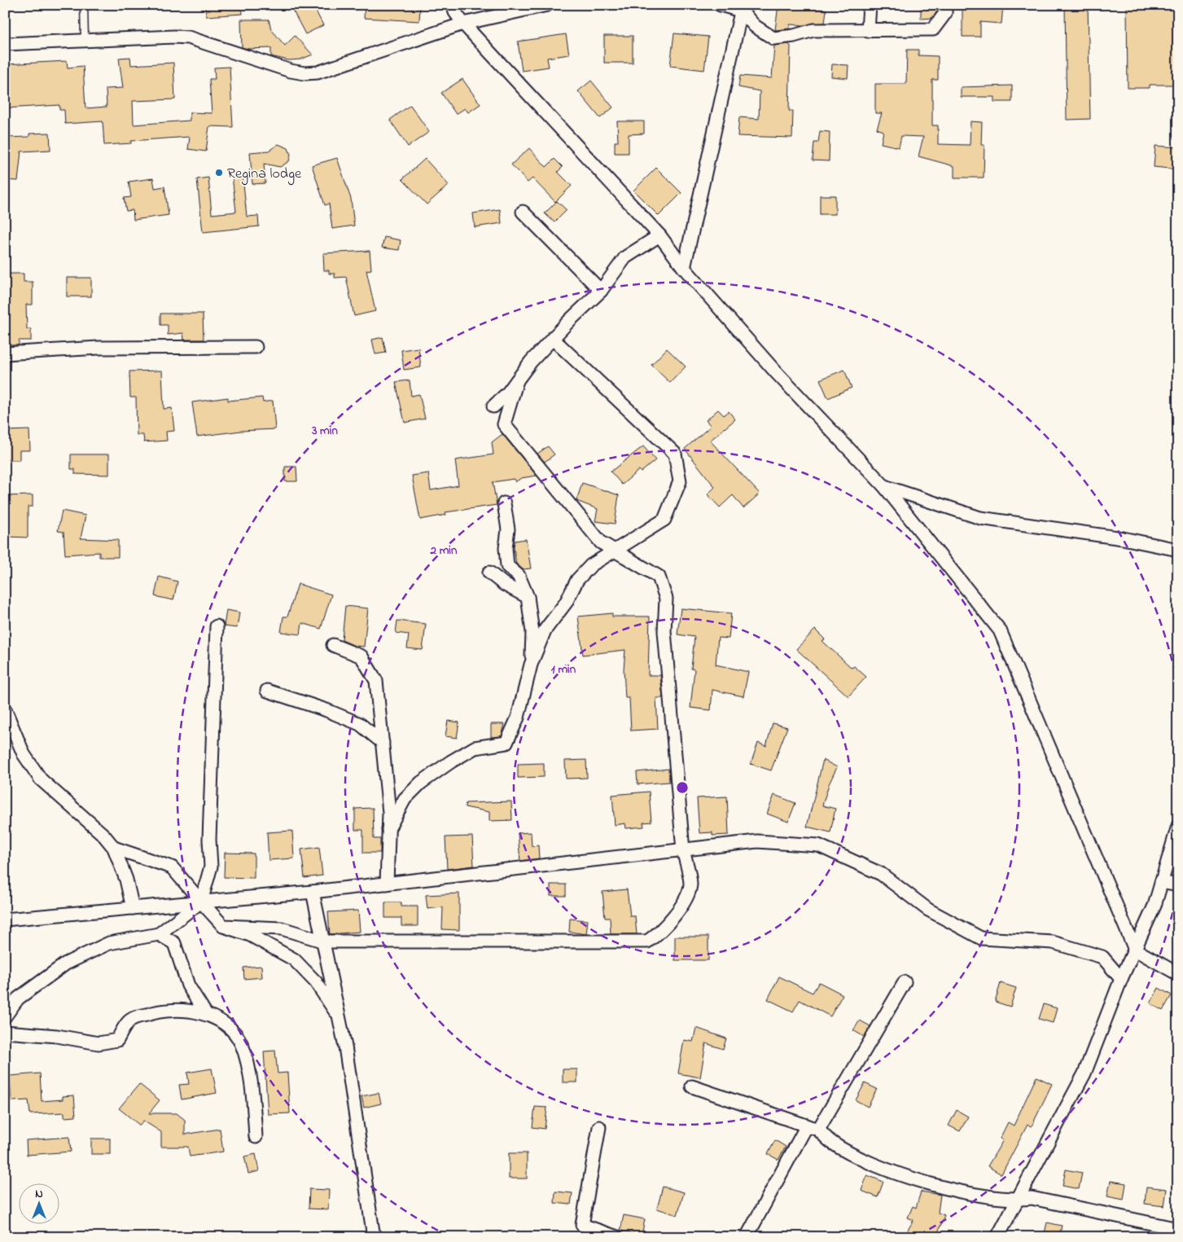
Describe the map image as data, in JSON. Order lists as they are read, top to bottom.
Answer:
{
  "places": ["Regina lodge"],
  "north": "top",
  "rings": ["3 min", "2 min", "1 min"]
}
